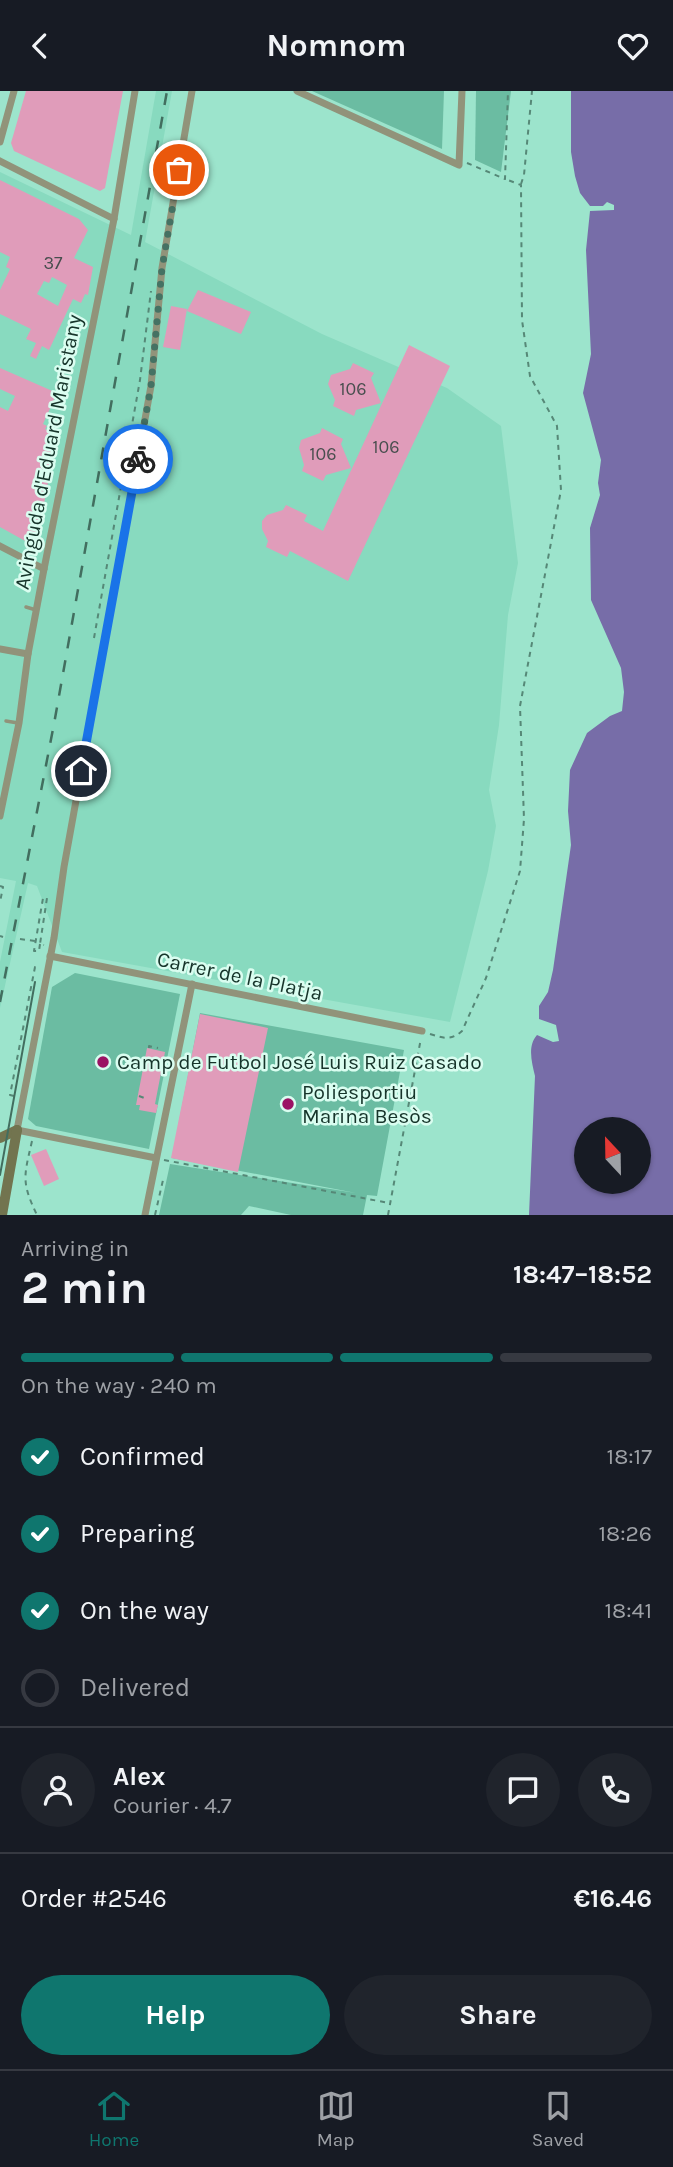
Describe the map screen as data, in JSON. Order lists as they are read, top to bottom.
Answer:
{
  "streets": {
    "street": ["Avinguda d'Eduard Maristany", "Carrer de la Platja"]
  },
  "places": ["Camp de Futbol José Luis Ruiz Casado", "Poliesportiu Marina Besòs"],
  "house_numbers": [
    "37",
    "106",
    "106",
    "106"
  ],
  "north": "top",
  "page": {
    "header": "Nomnom",
    "heading": ["2 min", "Arriving in", "18:47–18:52"],
    "panel": [
      "Alex",
      "Courier · 4.7",
      "Order #2546",
      "€16.46"
    ],
    "bar": "On the way · 240 m",
    "list": [
      ["Confirmed", "18:17"],
      ["Preparing", "18:26"],
      ["On the way", "18:41"],
      "Delivered"
    ],
    "buttons": ["Help", "Share"],
    "tabs": ["Home", "Map", "Saved"]
  }
}
